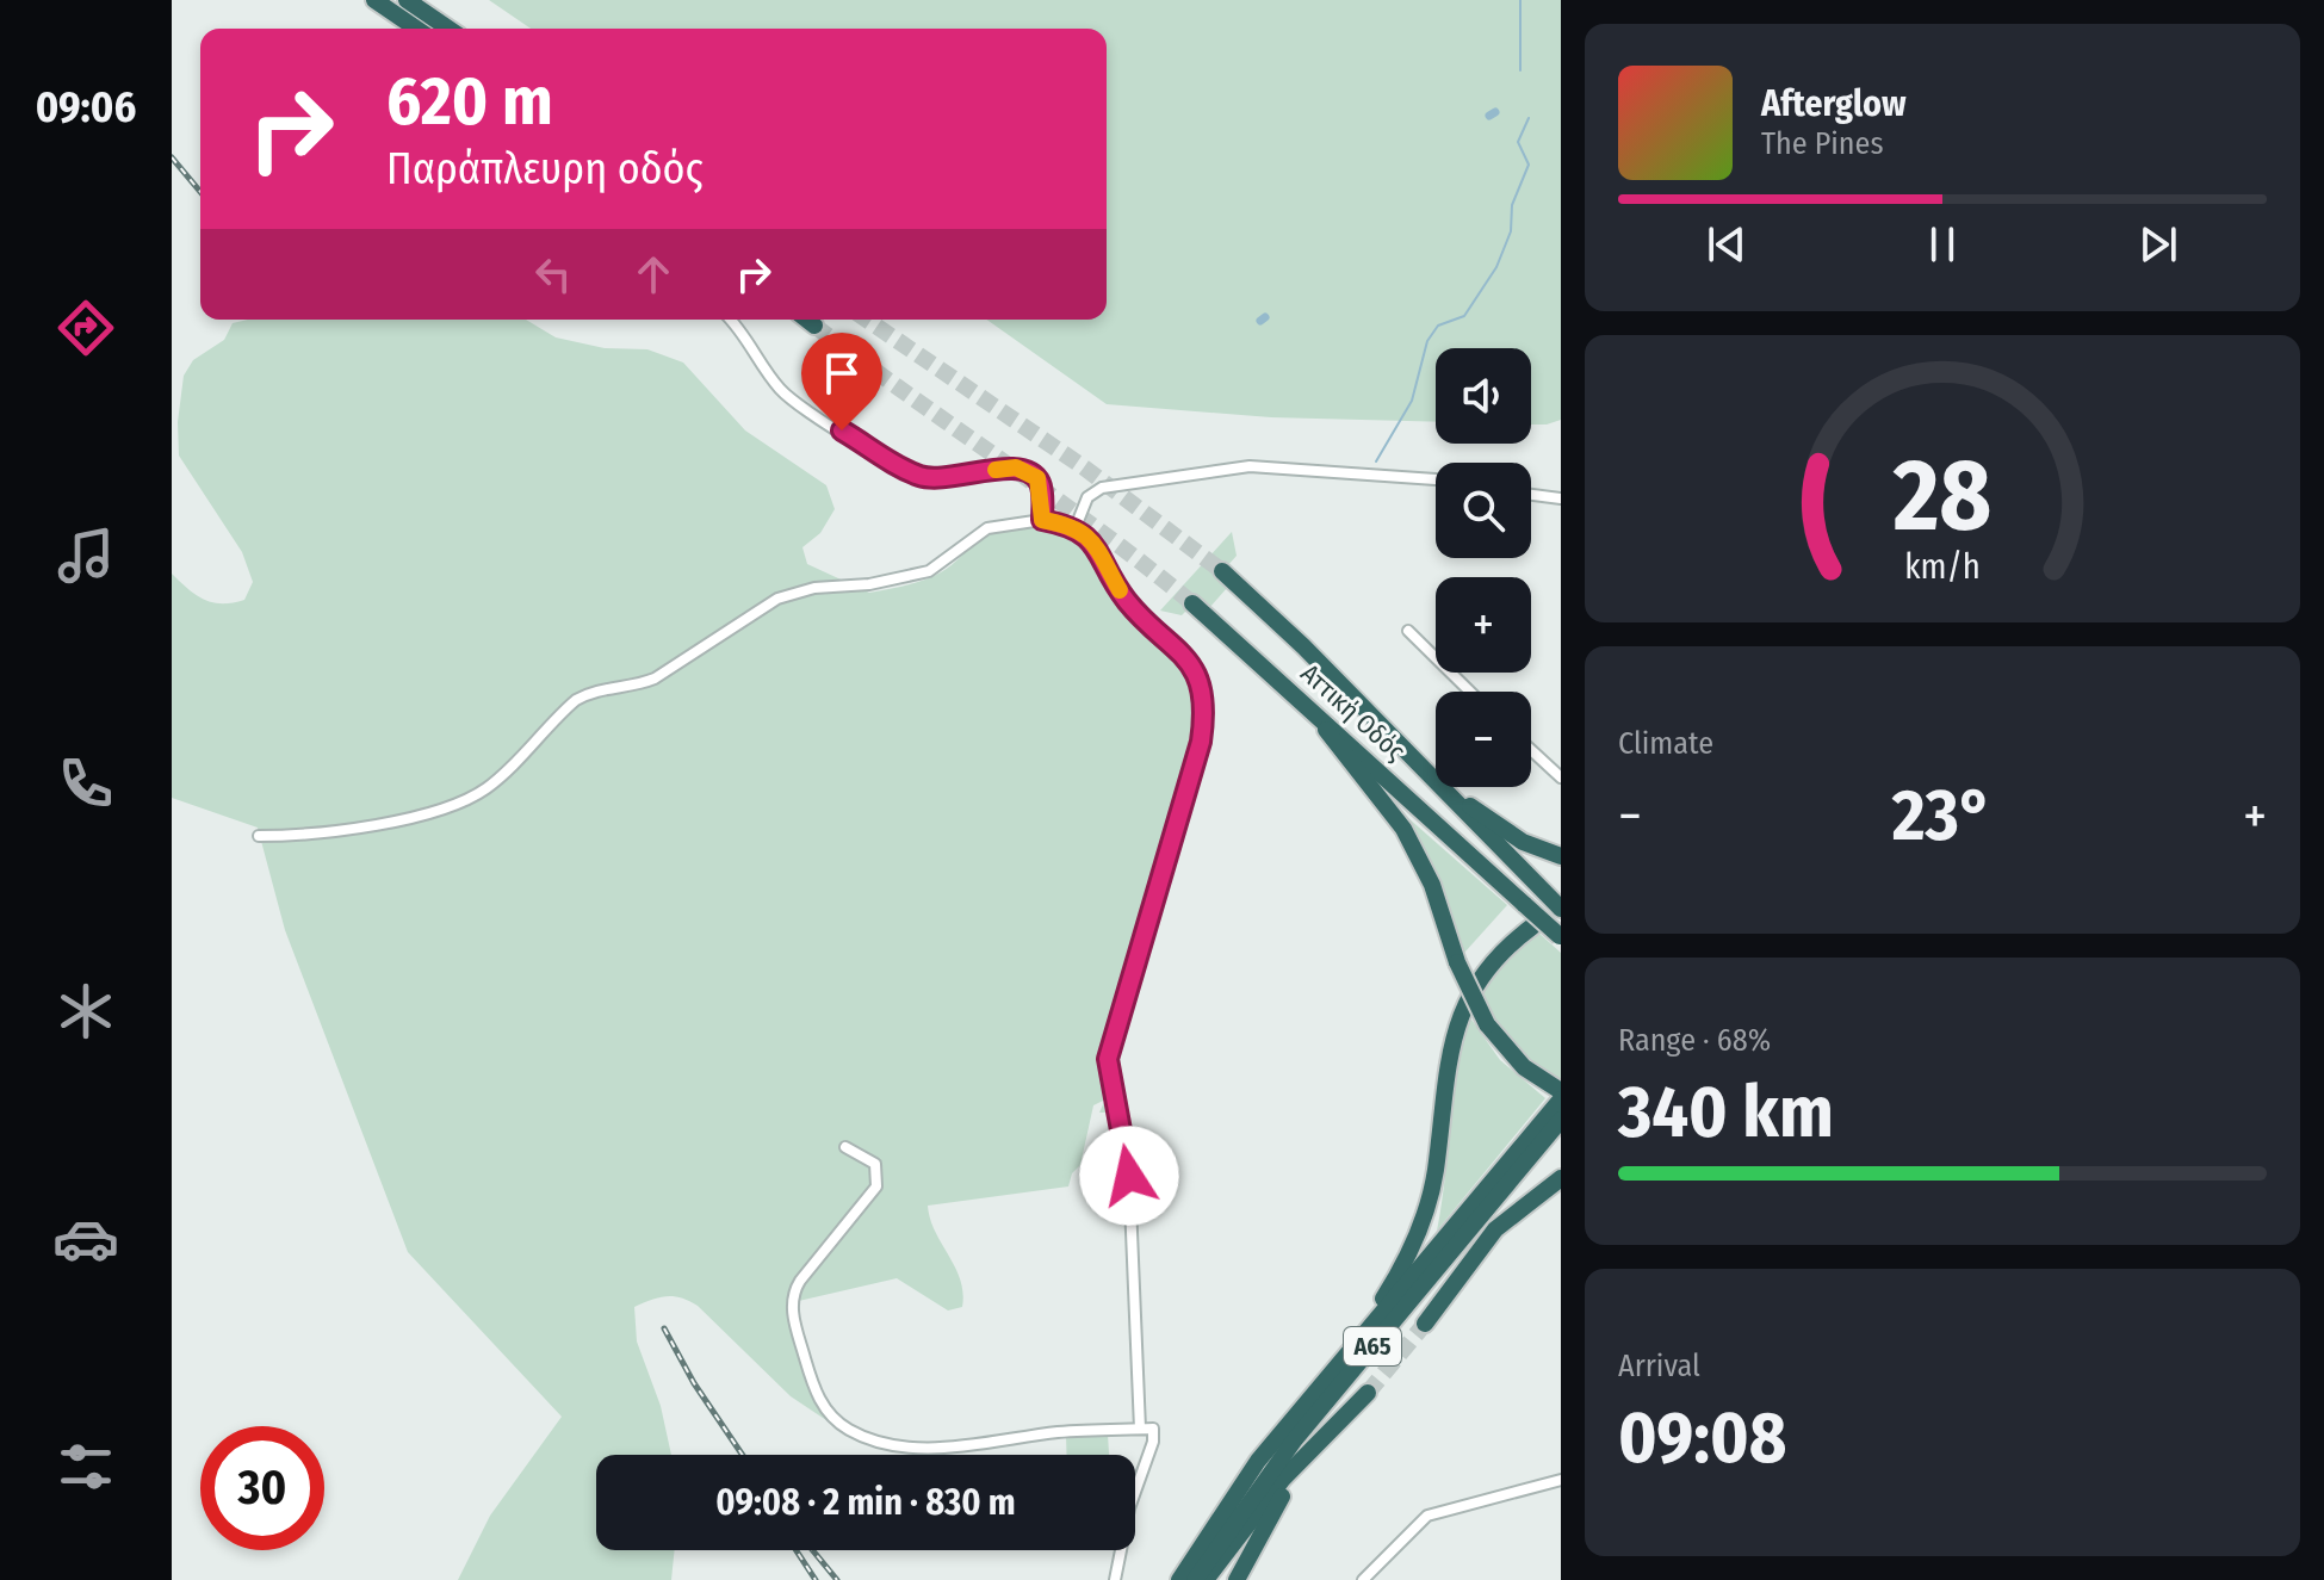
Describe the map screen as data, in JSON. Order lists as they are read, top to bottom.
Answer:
{
  "streets": {
    "highway": ["Αττική Οδός", "Α65"]
  },
  "page": {
    "tabs": "09:06",
    "turn": ["620 m", "Παράπλευρη οδός"],
    "song": ["Afterglow", "The Pines"],
    "map_buttons": ["+", "−"],
    "tile": [
      "Climate",
      ["Range · 68%", "340 km"],
      ["Arrival", "09:08"]
    ],
    "heat": ["−", "23°", "+"],
    "limit": "30",
    "trip": "09:08 · 2 min · 830 m",
    "gauge": ["28", "km/h"]
  }
}
